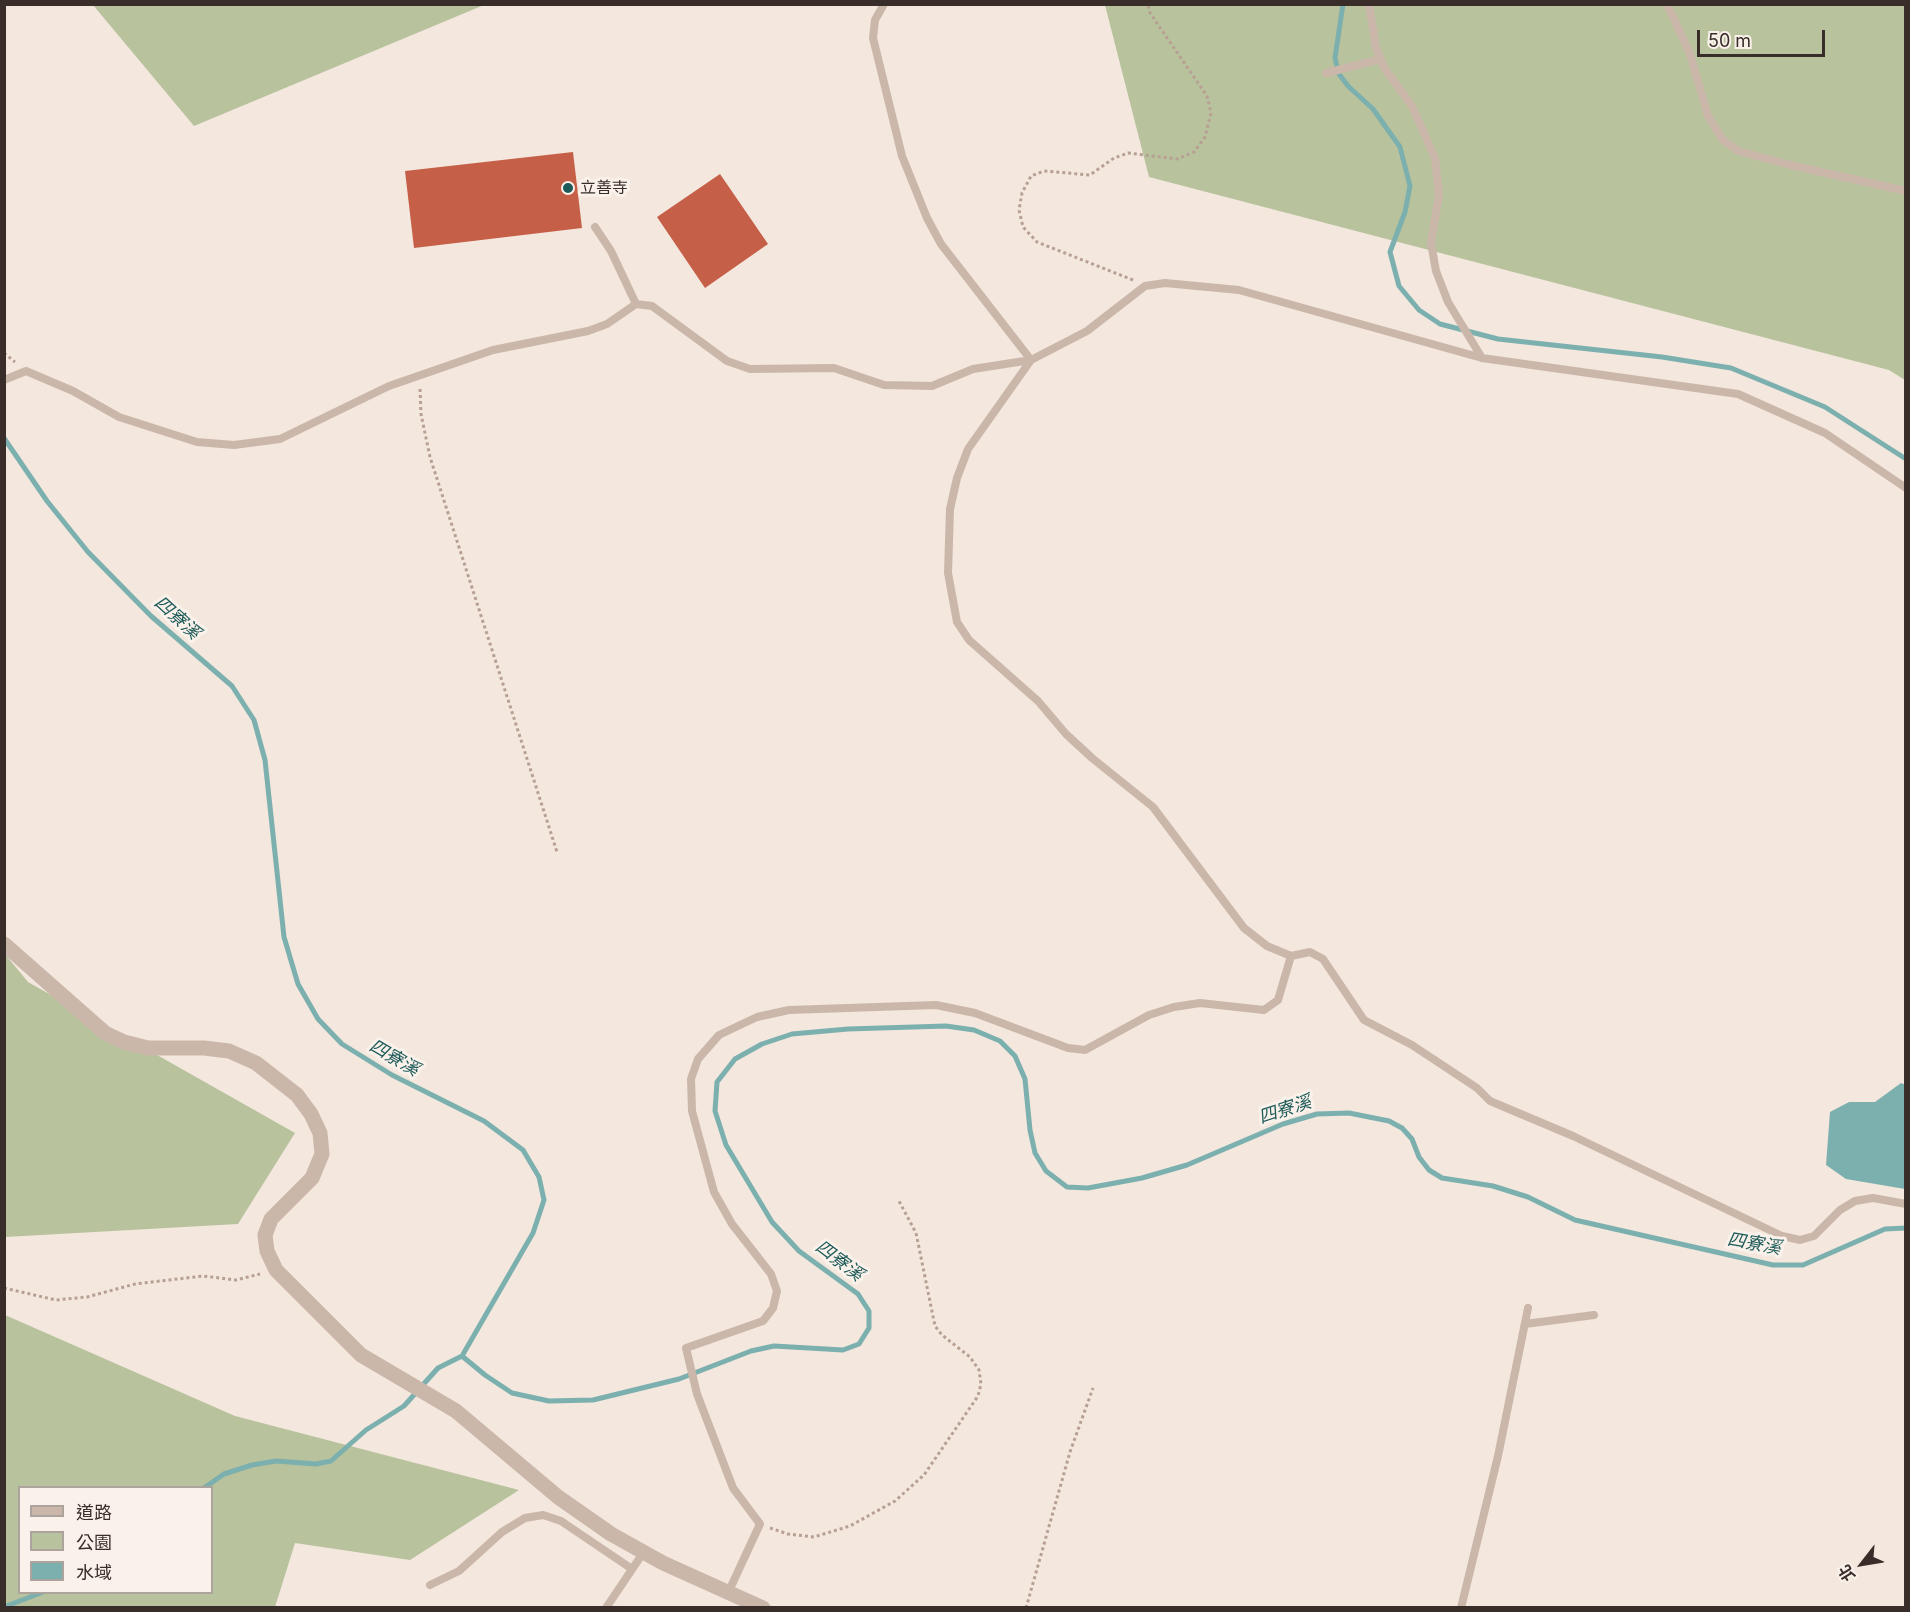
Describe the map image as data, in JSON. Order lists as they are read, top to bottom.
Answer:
{
  "water": ["四寮溪"],
  "places": ["立善寺"],
  "legend": ["道路", "公園", "水域"],
  "scale_bar": "50 m",
  "north": "bottom left"
}
